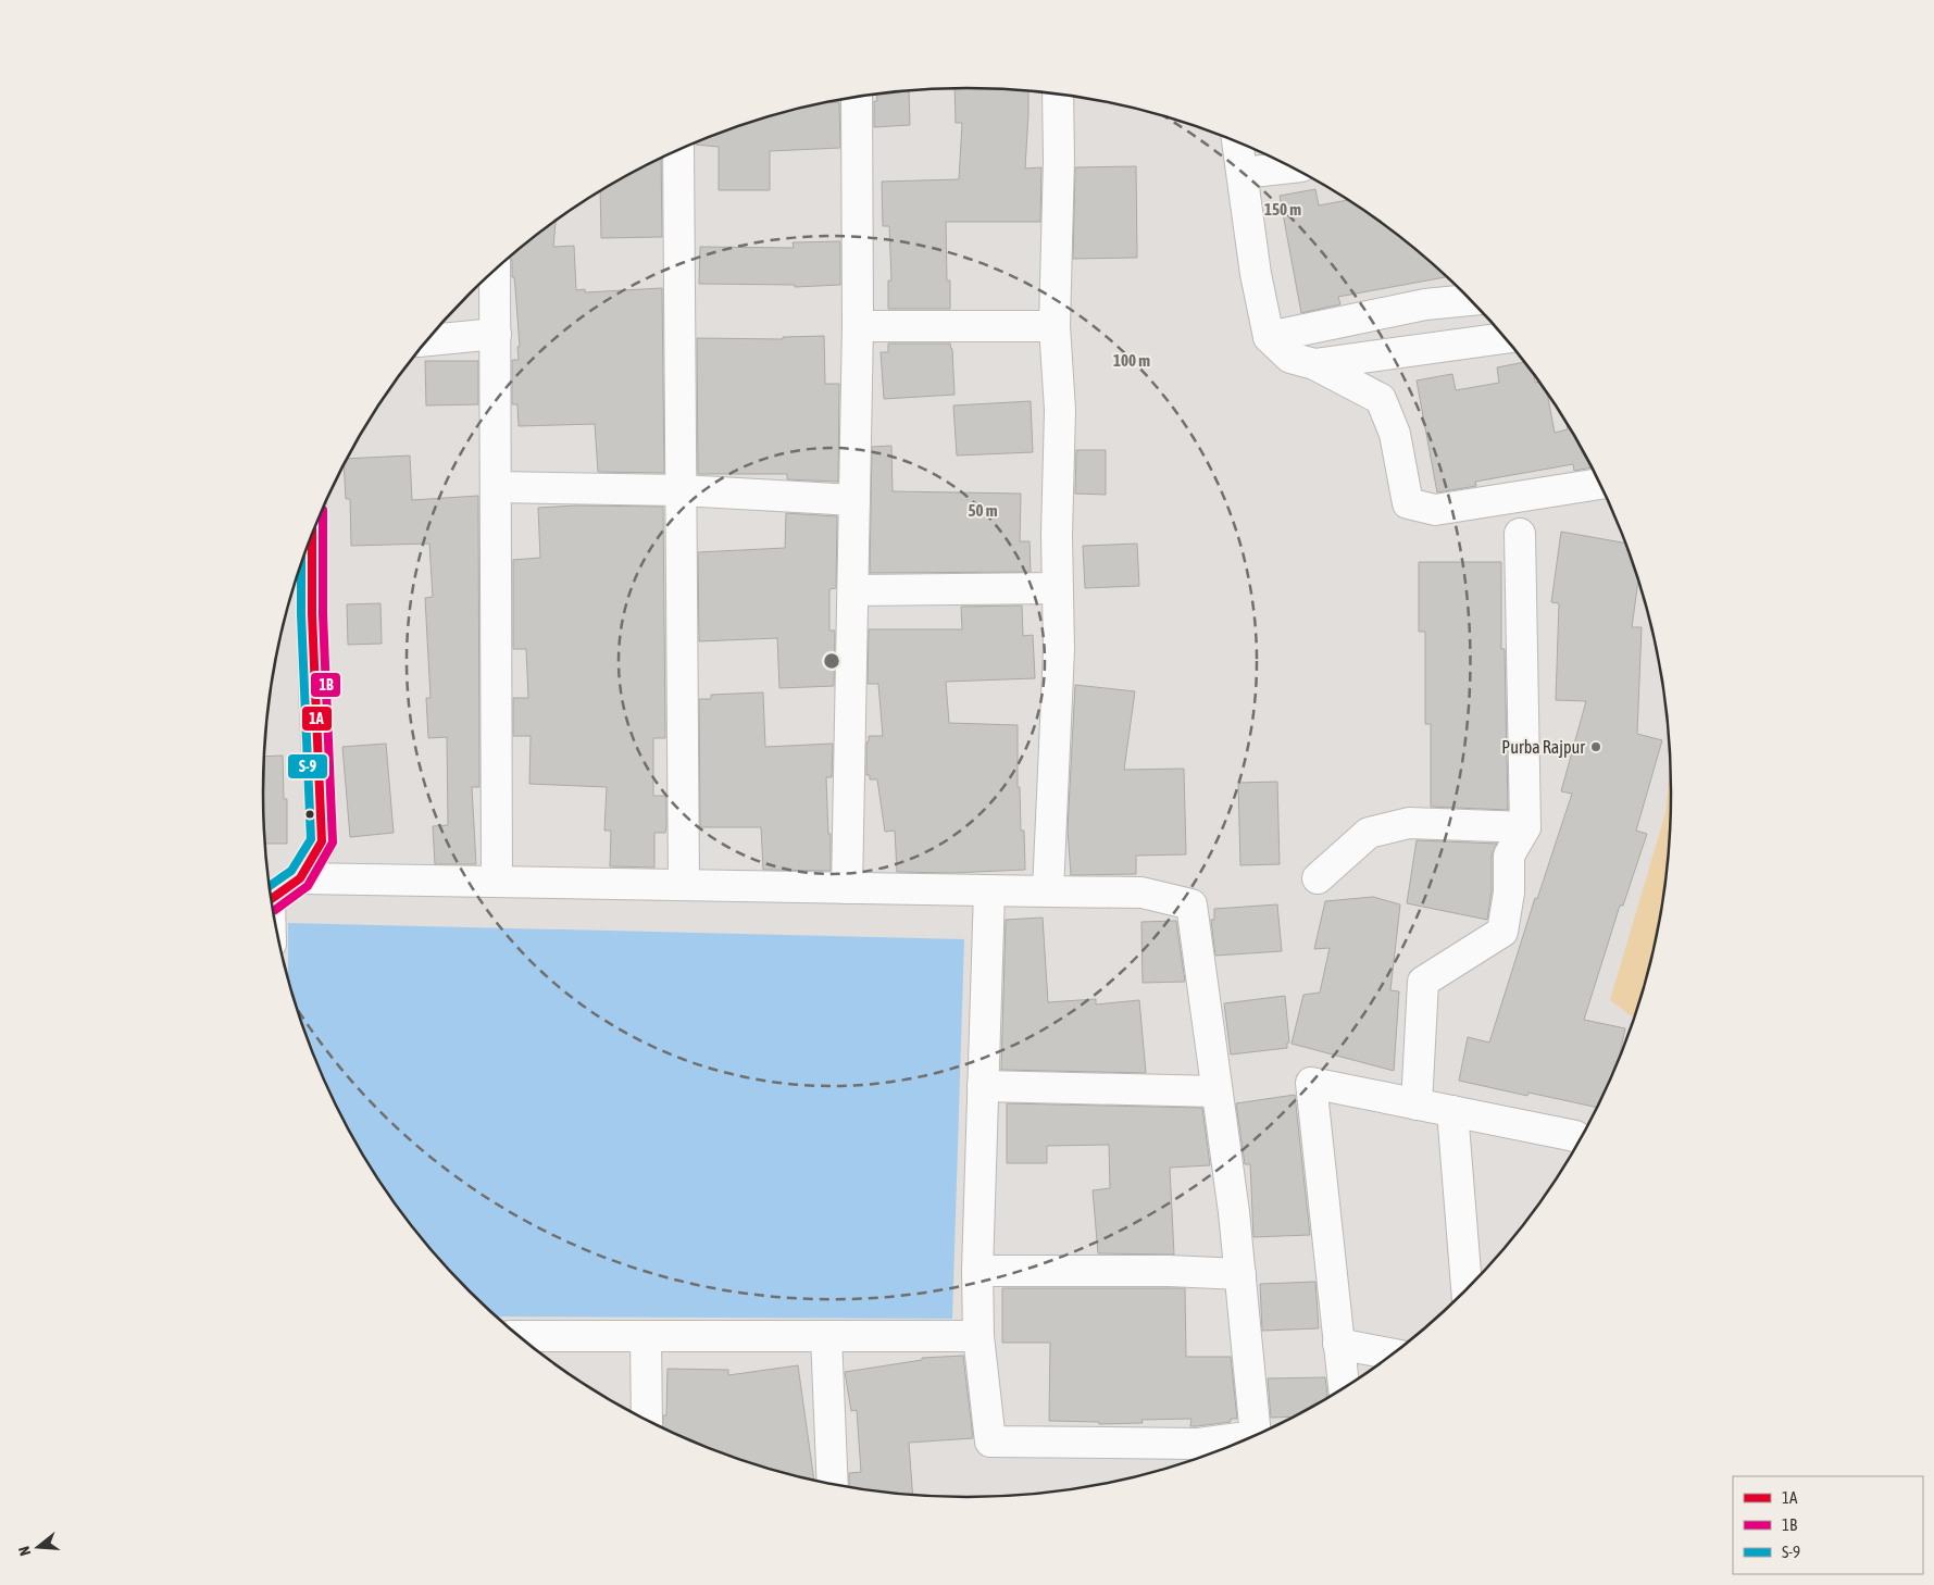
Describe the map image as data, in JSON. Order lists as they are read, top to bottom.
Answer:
{
  "places": ["Purba Rajpur"],
  "lines": ["transit line 1B", "transit line 1A", "transit line S-9"],
  "legend": ["1A", "1B", "S-9"],
  "north": "left",
  "rings": ["150 m", "100 m", "50 m"]
}
